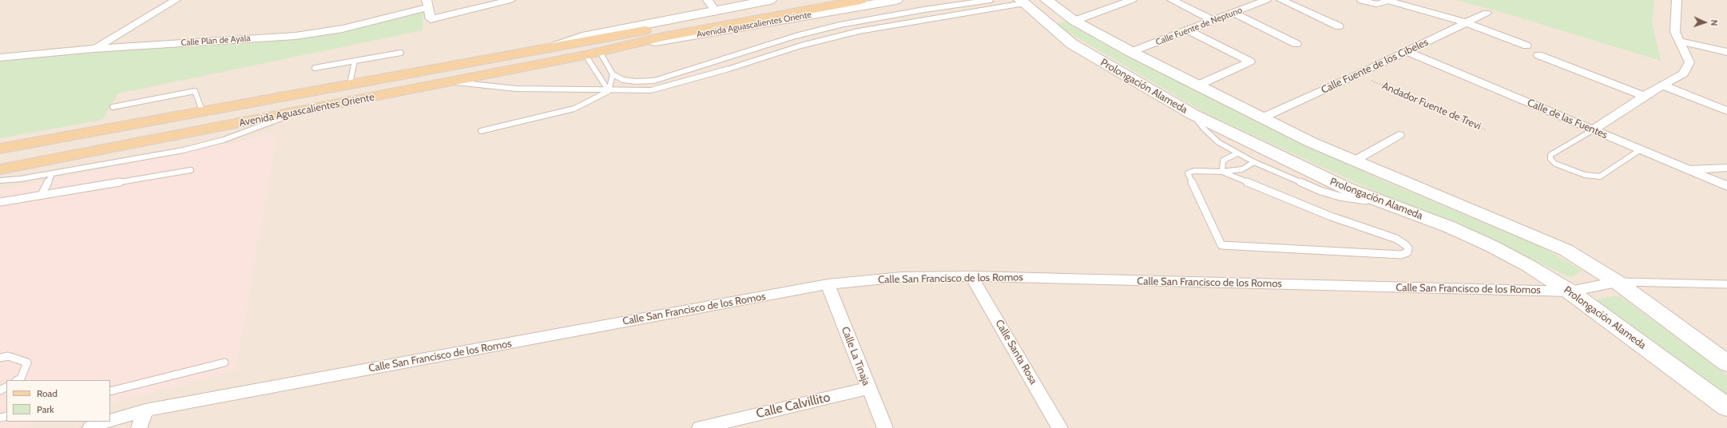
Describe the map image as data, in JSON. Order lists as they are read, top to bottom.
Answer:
{
  "streets": {
    "main road": ["Avenida Aguascalientes Oriente", "Prolongación Alameda"],
    "street": [
      "Calle Fuente de Neptuno",
      "Calle Plan de Ayala",
      "Calle Fuente de los Cibeles",
      "Calle de las Fuentes",
      "Calle San Francisco de los Romos",
      "Calle Santa Rosa",
      "Calle La Tinaja",
      "Calle Calvillito"
    ],
    "path": ["Andador Fuente de Trevi"]
  },
  "crossings": [
    ["Calle Fuente de los Cibeles", "Andador Fuente de Trevi"],
    ["Calle Fuente de los Cibeles", "Calle de las Fuentes"],
    ["Prolongación Alameda", "Calle San Francisco de los Romos"],
    ["Calle San Francisco de los Romos", "Calle Santa Rosa"],
    ["Calle San Francisco de los Romos", "Calle La Tinaja"],
    ["Calle La Tinaja", "Calle Calvillito"]
  ],
  "legend": ["Road", "Park"],
  "north": "right"
}
